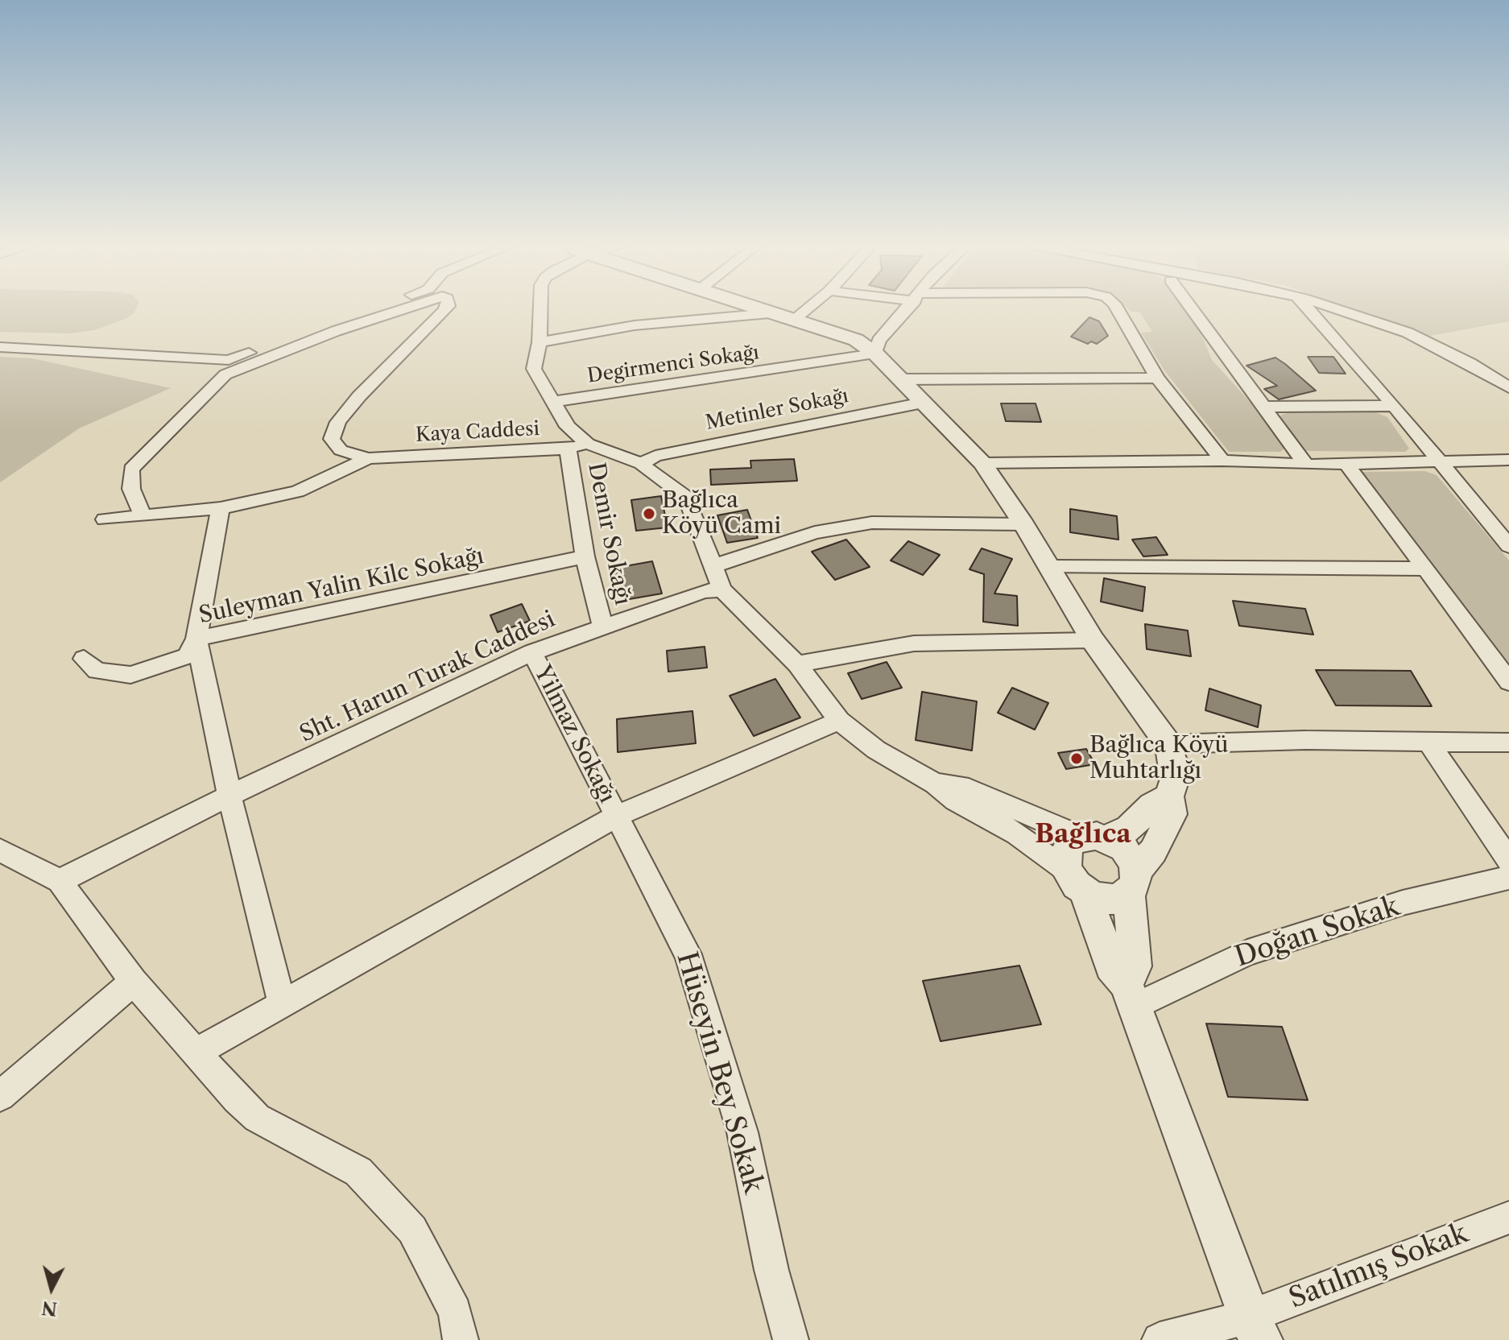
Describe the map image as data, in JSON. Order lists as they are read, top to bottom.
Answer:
{
  "streets": {
    "street": [
      "Degirmenci Sokağı",
      "Metinler Sokağı",
      "Kaya Caddesi",
      "Demir Sokağı",
      "Suleyman Yalin Kilc Sokağı",
      "Sht. Harun Turak Caddesi",
      "Yilmaz Sokağı",
      "Doğan Sokak",
      "Hüseyin Bey Sokak",
      "Satılmış Sokak"
    ]
  },
  "crossings": [
    ["Kaya Caddesi", "Demir Sokağı"],
    ["Demir Sokağı", "Suleyman Yalin Kilc Sokağı"],
    ["Demir Sokağı", "Sht. Harun Turak Caddesi"],
    ["Sht. Harun Turak Caddesi", "Yilmaz Sokağı"],
    ["Yilmaz Sokağı", "Hüseyin Bey Sokak"]
  ],
  "districts": ["Bağlıca"],
  "places": ["Bağlıca Köyü Cami", "Bağlıca Köyü Muhtarlığı"],
  "north": "bottom"
}
